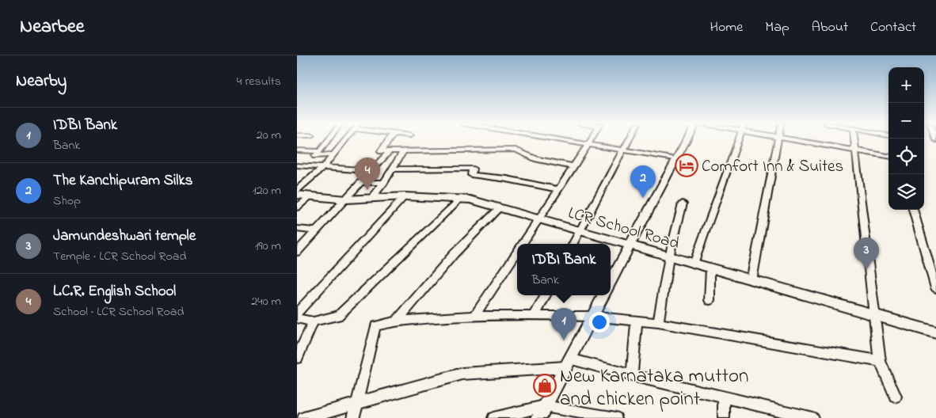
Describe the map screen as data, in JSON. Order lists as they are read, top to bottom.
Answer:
{
  "streets": {
    "street": ["LCR School Road"]
  },
  "places": {
    "hotel": ["Comfort Inn & Suites"],
    "shop": ["New Karnataka mutton and chicken point"]
  },
  "page": {
    "header": "Nearbee",
    "nav": [
      "Home",
      "Map",
      "About",
      "Contact"
    ],
    "heading": ["Nearby", "4 results"],
    "map_buttons": ["+", "−"],
    "list": [
      {
        "mark": "1",
        "name": "IDBI Bank",
        "note": "Bank",
        "value": "20 m"
      },
      {
        "mark": "2",
        "name": "The Kanchipuram Silks",
        "note": "Shop",
        "value": "120 m"
      },
      {
        "mark": "3",
        "name": "Jamundeshwari temple",
        "note": "Temple · LCR School Road",
        "value": "190 m"
      },
      {
        "mark": "4",
        "name": "L.C.R. English School",
        "note": "School · LCR School Road",
        "value": "240 m"
      }
    ],
    "pins": [
      "4",
      "2",
      "3",
      "1"
    ],
    "popup": ["IDBI Bank", "Bank"]
  }
}
